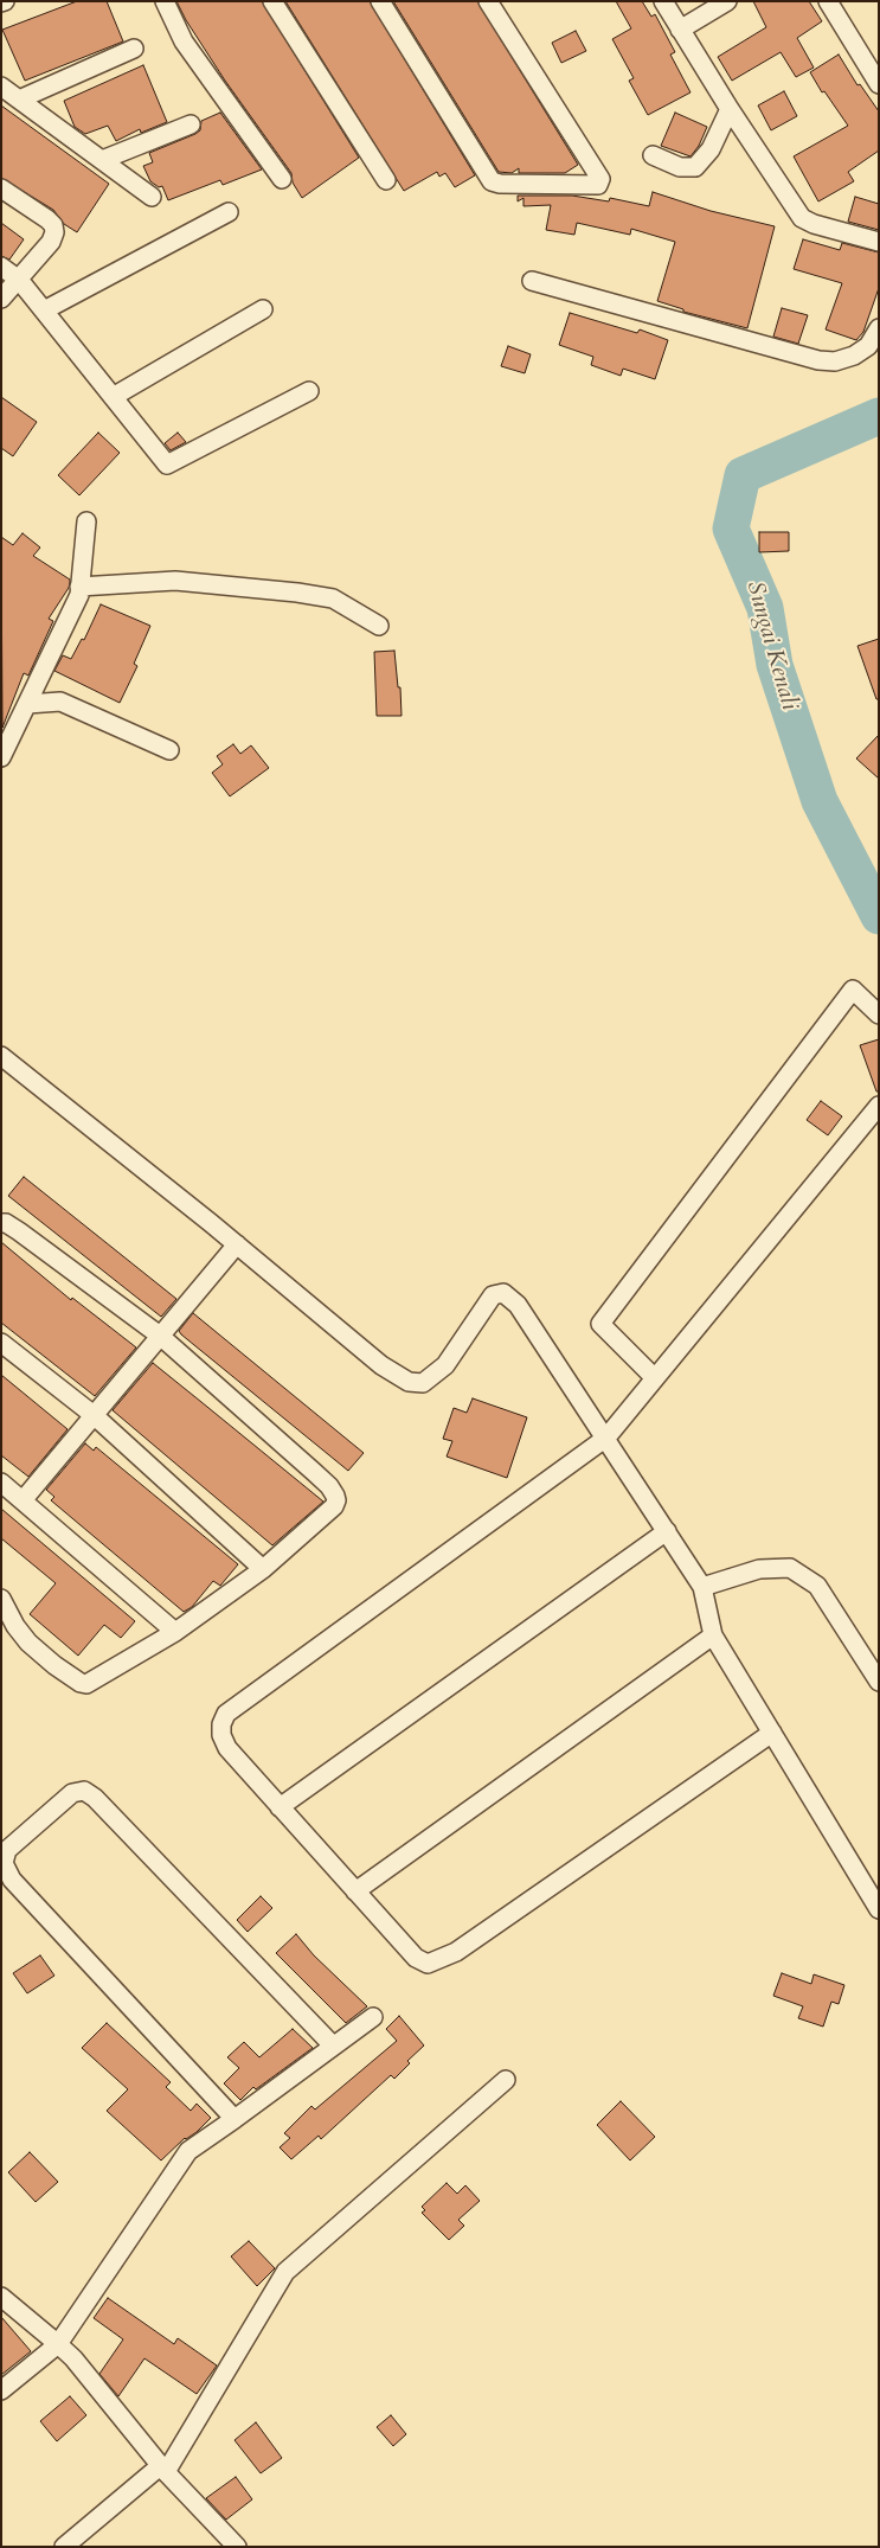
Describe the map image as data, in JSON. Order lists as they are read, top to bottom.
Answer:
{
  "water": ["Sungai Kenali"]
}
